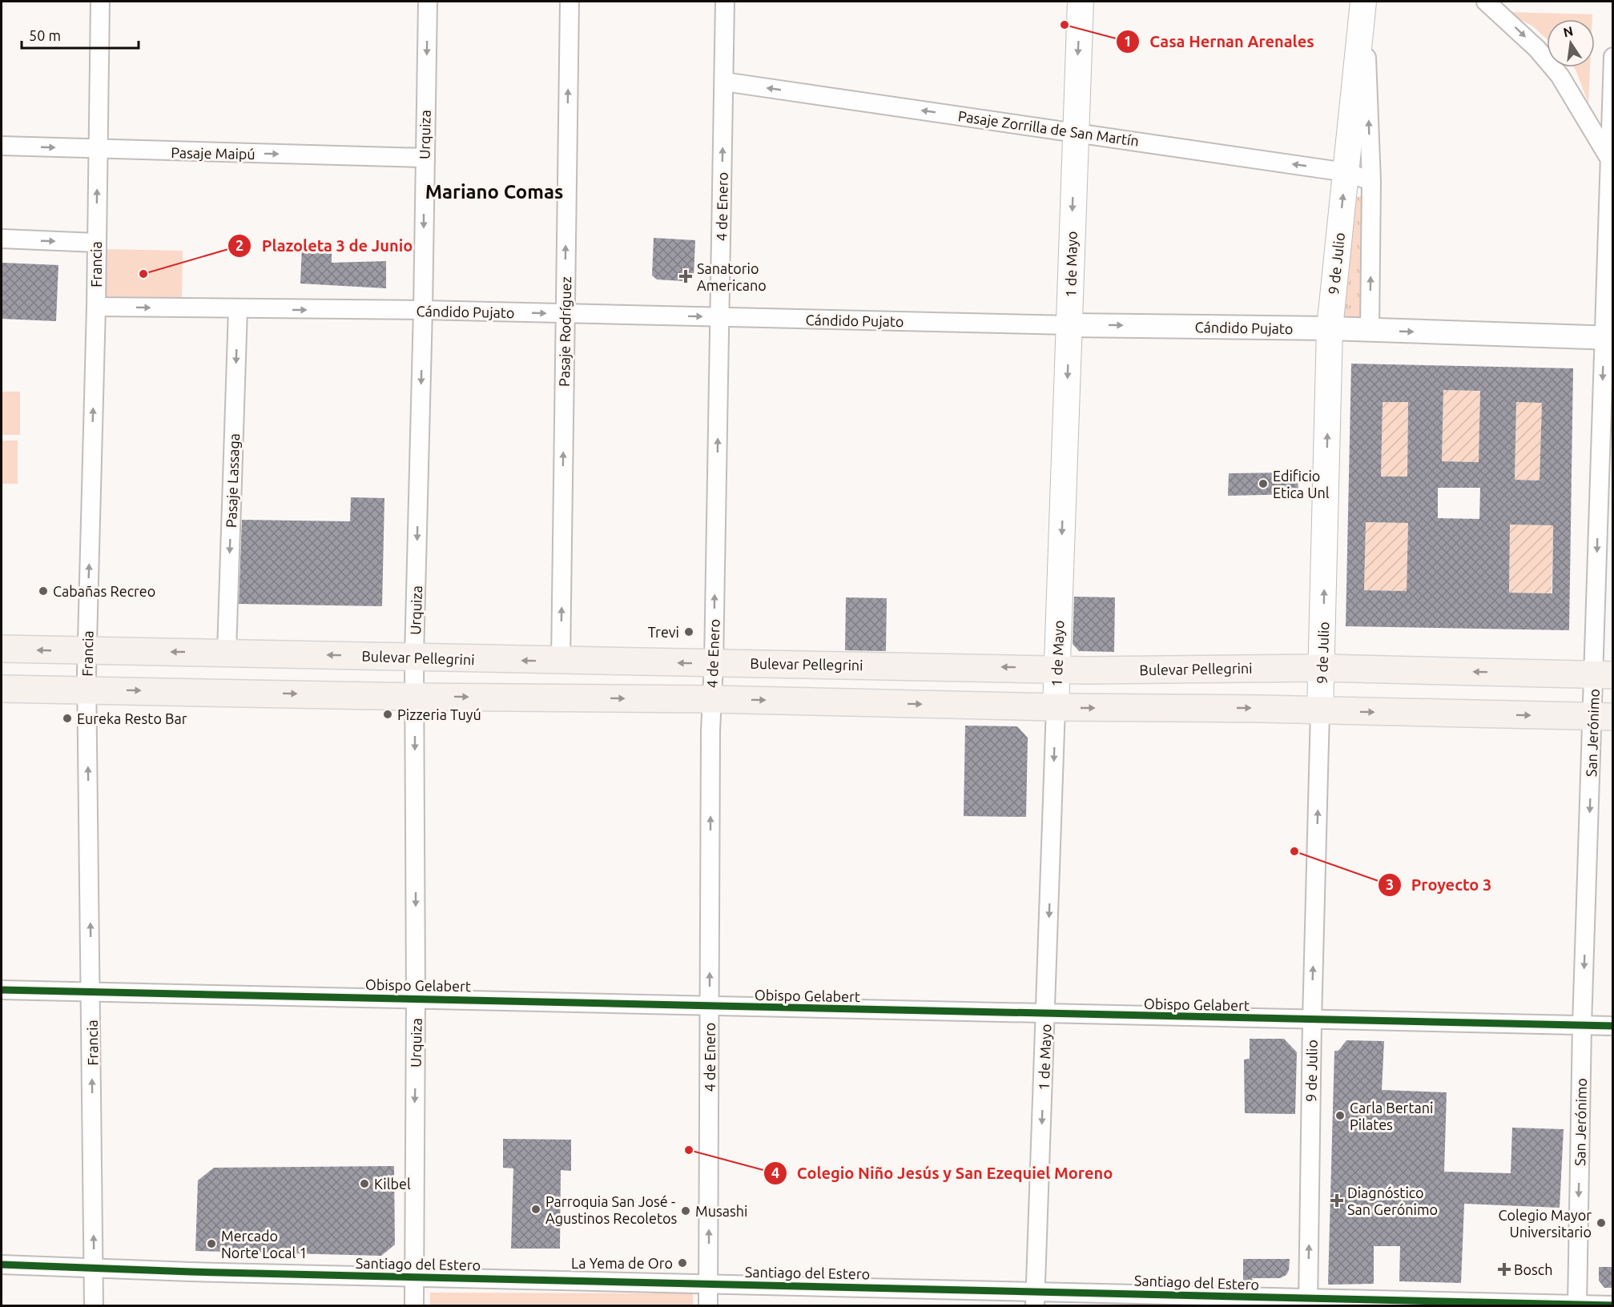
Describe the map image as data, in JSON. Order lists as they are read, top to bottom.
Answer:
{
  "streets": {
    "main road": ["9 de Julio", "1 de Mayo", "Bulevar Pellegrini"],
    "street": [
      "Pasaje Zorrilla de San Martín",
      "Urquiza",
      "Pasaje Maipú",
      "4 de Enero",
      "Francia",
      "Cándido Pujato",
      "Pasaje Rodríguez",
      "Pasaje Lassaga",
      "San Jerónimo",
      "Obispo Gelabert",
      "Santiago del Estero"
    ]
  },
  "crossings": [
    ["Pasaje Zorrilla de San Martín", "4 de Enero"],
    ["Pasaje Zorrilla de San Martín", "9 de Julio"],
    ["Pasaje Zorrilla de San Martín", "1 de Mayo"],
    ["Urquiza", "Pasaje Maipú"],
    ["Urquiza", "Cándido Pujato"],
    ["Urquiza", "Bulevar Pellegrini"],
    ["Urquiza", "Obispo Gelabert"],
    ["Urquiza", "Santiago del Estero"],
    ["Pasaje Maipú", "Francia"],
    ["4 de Enero", "Cándido Pujato"],
    ["4 de Enero", "Bulevar Pellegrini"],
    ["4 de Enero", "Obispo Gelabert"],
    ["4 de Enero", "Santiago del Estero"],
    ["9 de Julio", "Cándido Pujato"],
    ["9 de Julio", "Bulevar Pellegrini"],
    ["9 de Julio", "Obispo Gelabert"],
    ["9 de Julio", "Santiago del Estero"],
    ["Francia", "Cándido Pujato"],
    ["Francia", "Bulevar Pellegrini"],
    ["Francia", "Obispo Gelabert"],
    ["Francia", "Santiago del Estero"],
    ["1 de Mayo", "Cándido Pujato"],
    ["1 de Mayo", "Bulevar Pellegrini"],
    ["1 de Mayo", "Obispo Gelabert"],
    ["1 de Mayo", "Santiago del Estero"],
    ["Cándido Pujato", "Pasaje Rodríguez"],
    ["Cándido Pujato", "Pasaje Lassaga"],
    ["Cándido Pujato", "San Jerónimo"],
    ["Pasaje Rodríguez", "Bulevar Pellegrini"],
    ["Pasaje Lassaga", "Bulevar Pellegrini"],
    ["Bulevar Pellegrini", "San Jerónimo"],
    ["San Jerónimo", "Obispo Gelabert"],
    ["San Jerónimo", "Santiago del Estero"]
  ],
  "one_way": [
    "Pasaje Zorrilla de San Martín",
    "Urquiza",
    "Pasaje Maipú",
    "4 de Enero",
    "9 de Julio",
    "Francia",
    "1 de Mayo",
    "Cándido Pujato",
    "Pasaje Rodríguez",
    "Pasaje Lassaga",
    "San Jerónimo"
  ],
  "districts": ["Mariano Comas"],
  "places": {
    "other": [
      "Casa Hernan Arenales",
      "Plazoleta 3 de Junio",
      "Edificio Etica Unl",
      "Cabañas Recreo",
      "Trevi",
      "Pizzeria Tuyú",
      "Eureka Resto Bar",
      "Proyecto 3",
      "Carla Bertani Pilates",
      "Colegio Niño Jesús y San Ezequiel Moreno",
      "Kilbel",
      "Parroquia San José - Agustinos Recoletos",
      "Musashi",
      "Colegio Mayor Universitario",
      "Mercado Norte Local 1",
      "La Yema de Oro"
    ],
    "health": ["Sanatorio Americano", "Diagnóstico San Gerónimo", "Bosch"]
  },
  "scale_bar": "50 m",
  "north": "top"
}
